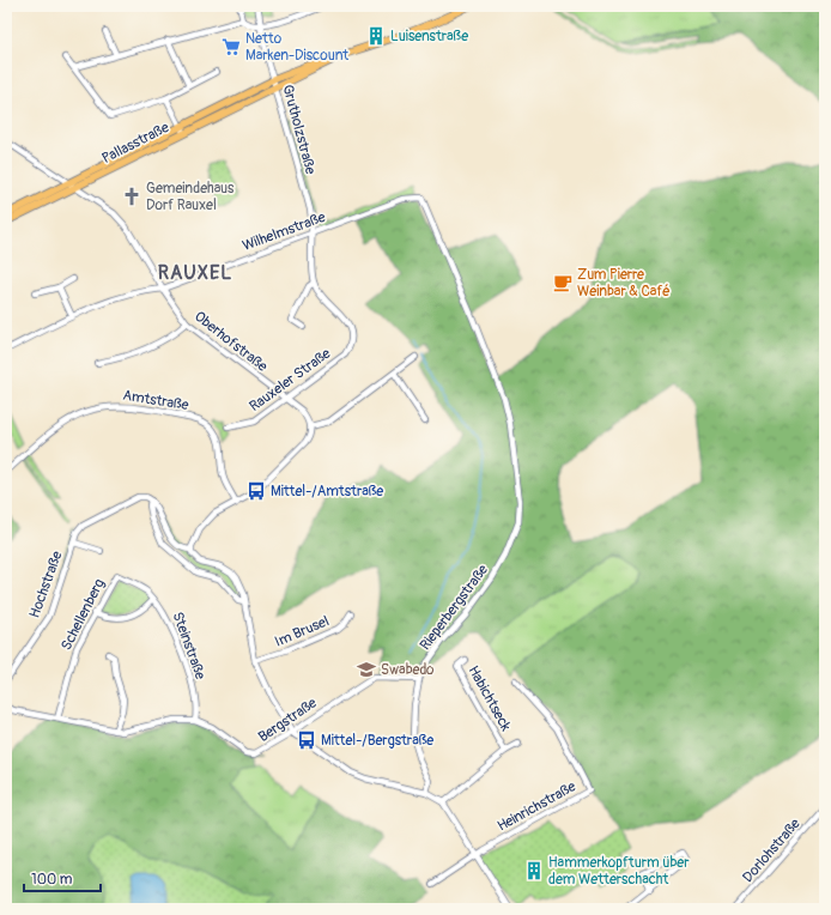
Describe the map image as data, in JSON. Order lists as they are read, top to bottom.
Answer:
{
  "streets": {
    "main road": ["Pallasstraße"],
    "street": [
      "Grutholzstraße",
      "Wilhelmstraße",
      "Oberhofstraße",
      "Rauxeler Straße",
      "Amtstraße",
      "Hochstraße",
      "Rieperbergstraße",
      "Schellenberg",
      "Im Brusel",
      "Steinstraße",
      "Habichtseck",
      "Bergstraße",
      "Heinrichstraße",
      "Dorlohstraße"
    ]
  },
  "crossings": [
    ["Grutholzstraße", "Pallasstraße"],
    ["Grutholzstraße", "Wilhelmstraße"],
    ["Wilhelmstraße", "Oberhofstraße"],
    ["Wilhelmstraße", "Rieperbergstraße"],
    ["Oberhofstraße", "Rauxeler Straße"],
    ["Rieperbergstraße", "Bergstraße"],
    ["Schellenberg", "Steinstraße"],
    ["Schellenberg", "Bergstraße"],
    ["Steinstraße", "Bergstraße"]
  ],
  "districts": ["RAUXEL"],
  "places": {
    "building": ["Luisenstraße", "Hammerkopfturm über dem Wetterschacht"],
    "supermarket": ["Netto Marken-Discount"],
    "church": ["Gemeindehaus Dorf Rauxel"],
    "cafe": ["Zum Pierre Weinbar & Café"],
    "bus stop": ["Mittel-/Amtstraße", "Mittel-/Bergstraße"],
    "school or university": ["Swabedo"]
  },
  "scale_bar": "100 m"
}
